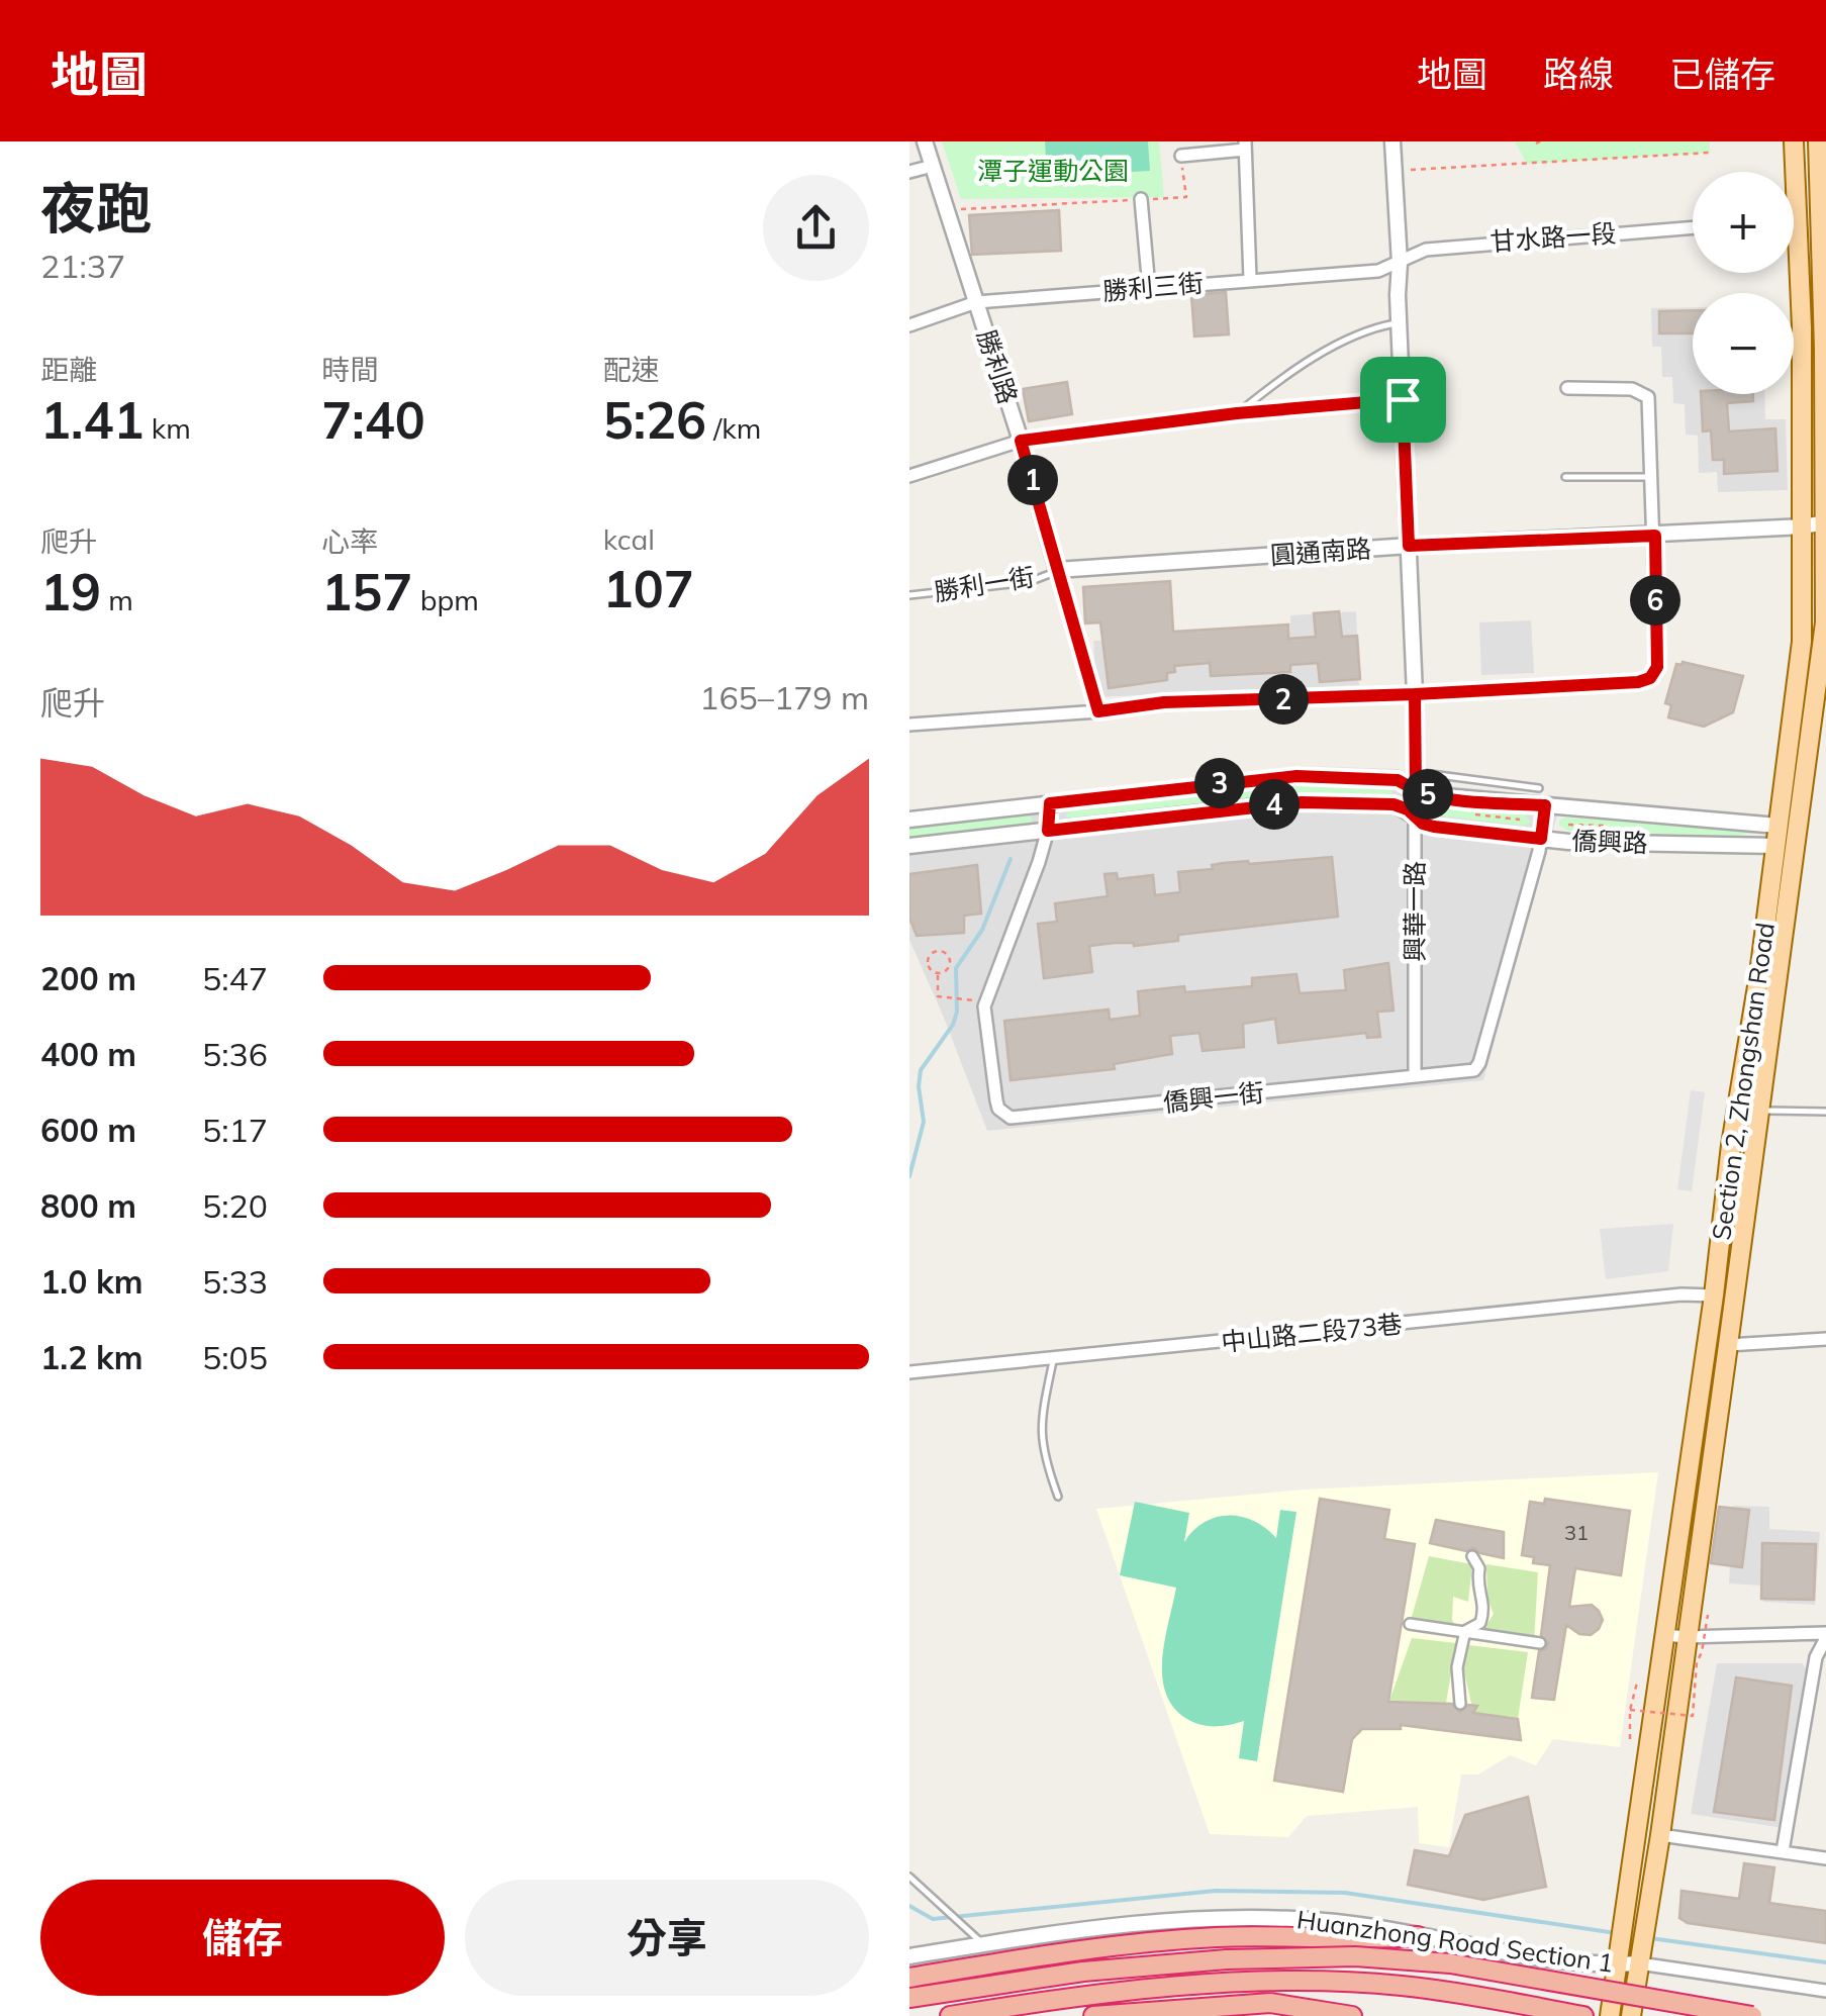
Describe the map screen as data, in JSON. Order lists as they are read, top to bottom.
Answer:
{
  "streets": {
    "main road": ["Section 2, Zhongshan Road"],
    "street": [
      "甘水路一段",
      "勝利三街",
      "勝利路",
      "圓通南路",
      "僑興路",
      "興華一路",
      "僑興一街",
      "中山路二段73巷",
      "Huanzhong Road Section 1"
    ],
    "lane": ["勝利一街"]
  },
  "crossings": [
    ["甘水路一段", "勝利三街"],
    ["甘水路一段", "興華一路"],
    ["勝利三街", "勝利路"],
    ["勝利三街", "興華一路"],
    ["勝利路", "圓通南路"],
    ["勝利路", "勝利一街"],
    ["圓通南路", "勝利一街"],
    ["圓通南路", "興華一路"],
    ["圓通南路", "Section 2, Zhongshan Road"],
    ["僑興路", "興華一路"],
    ["僑興路", "Section 2, Zhongshan Road"],
    ["僑興路", "僑興一街"],
    ["興華一路", "僑興一街"],
    ["Section 2, Zhongshan Road", "中山路二段73巷"],
    ["Section 2, Zhongshan Road", "Huanzhong Road Section 1"]
  ],
  "parks": ["潭子運動公園"],
  "house_numbers": ["31"],
  "page": {
    "header": "地圖",
    "nav": ["地圖", "路線", "已儲存"],
    "heading": ["夜跑", "21:37"],
    "map_buttons": ["+", "−"],
    "stats": [
      ["距離", "1.41 km"],
      ["時間", "7:40"],
      ["配速", "5:26 /km"],
      ["爬升", "19 m"],
      ["心率", "157 bpm"],
      ["kcal", "107"]
    ],
    "pins": [
      "1",
      "6",
      "2",
      "3",
      "5",
      "4"
    ],
    "chart": ["爬升", "165–179 m"],
    "list": [
      {
        "name": "200 m",
        "note": "5:47"
      },
      {
        "name": "400 m",
        "note": "5:36"
      },
      {
        "name": "600 m",
        "note": "5:17"
      },
      {
        "name": "800 m",
        "note": "5:20"
      },
      {
        "name": "1.0 km",
        "note": "5:33"
      },
      {
        "name": "1.2 km",
        "note": "5:05"
      }
    ],
    "buttons": ["儲存", "分享"]
  }
}
